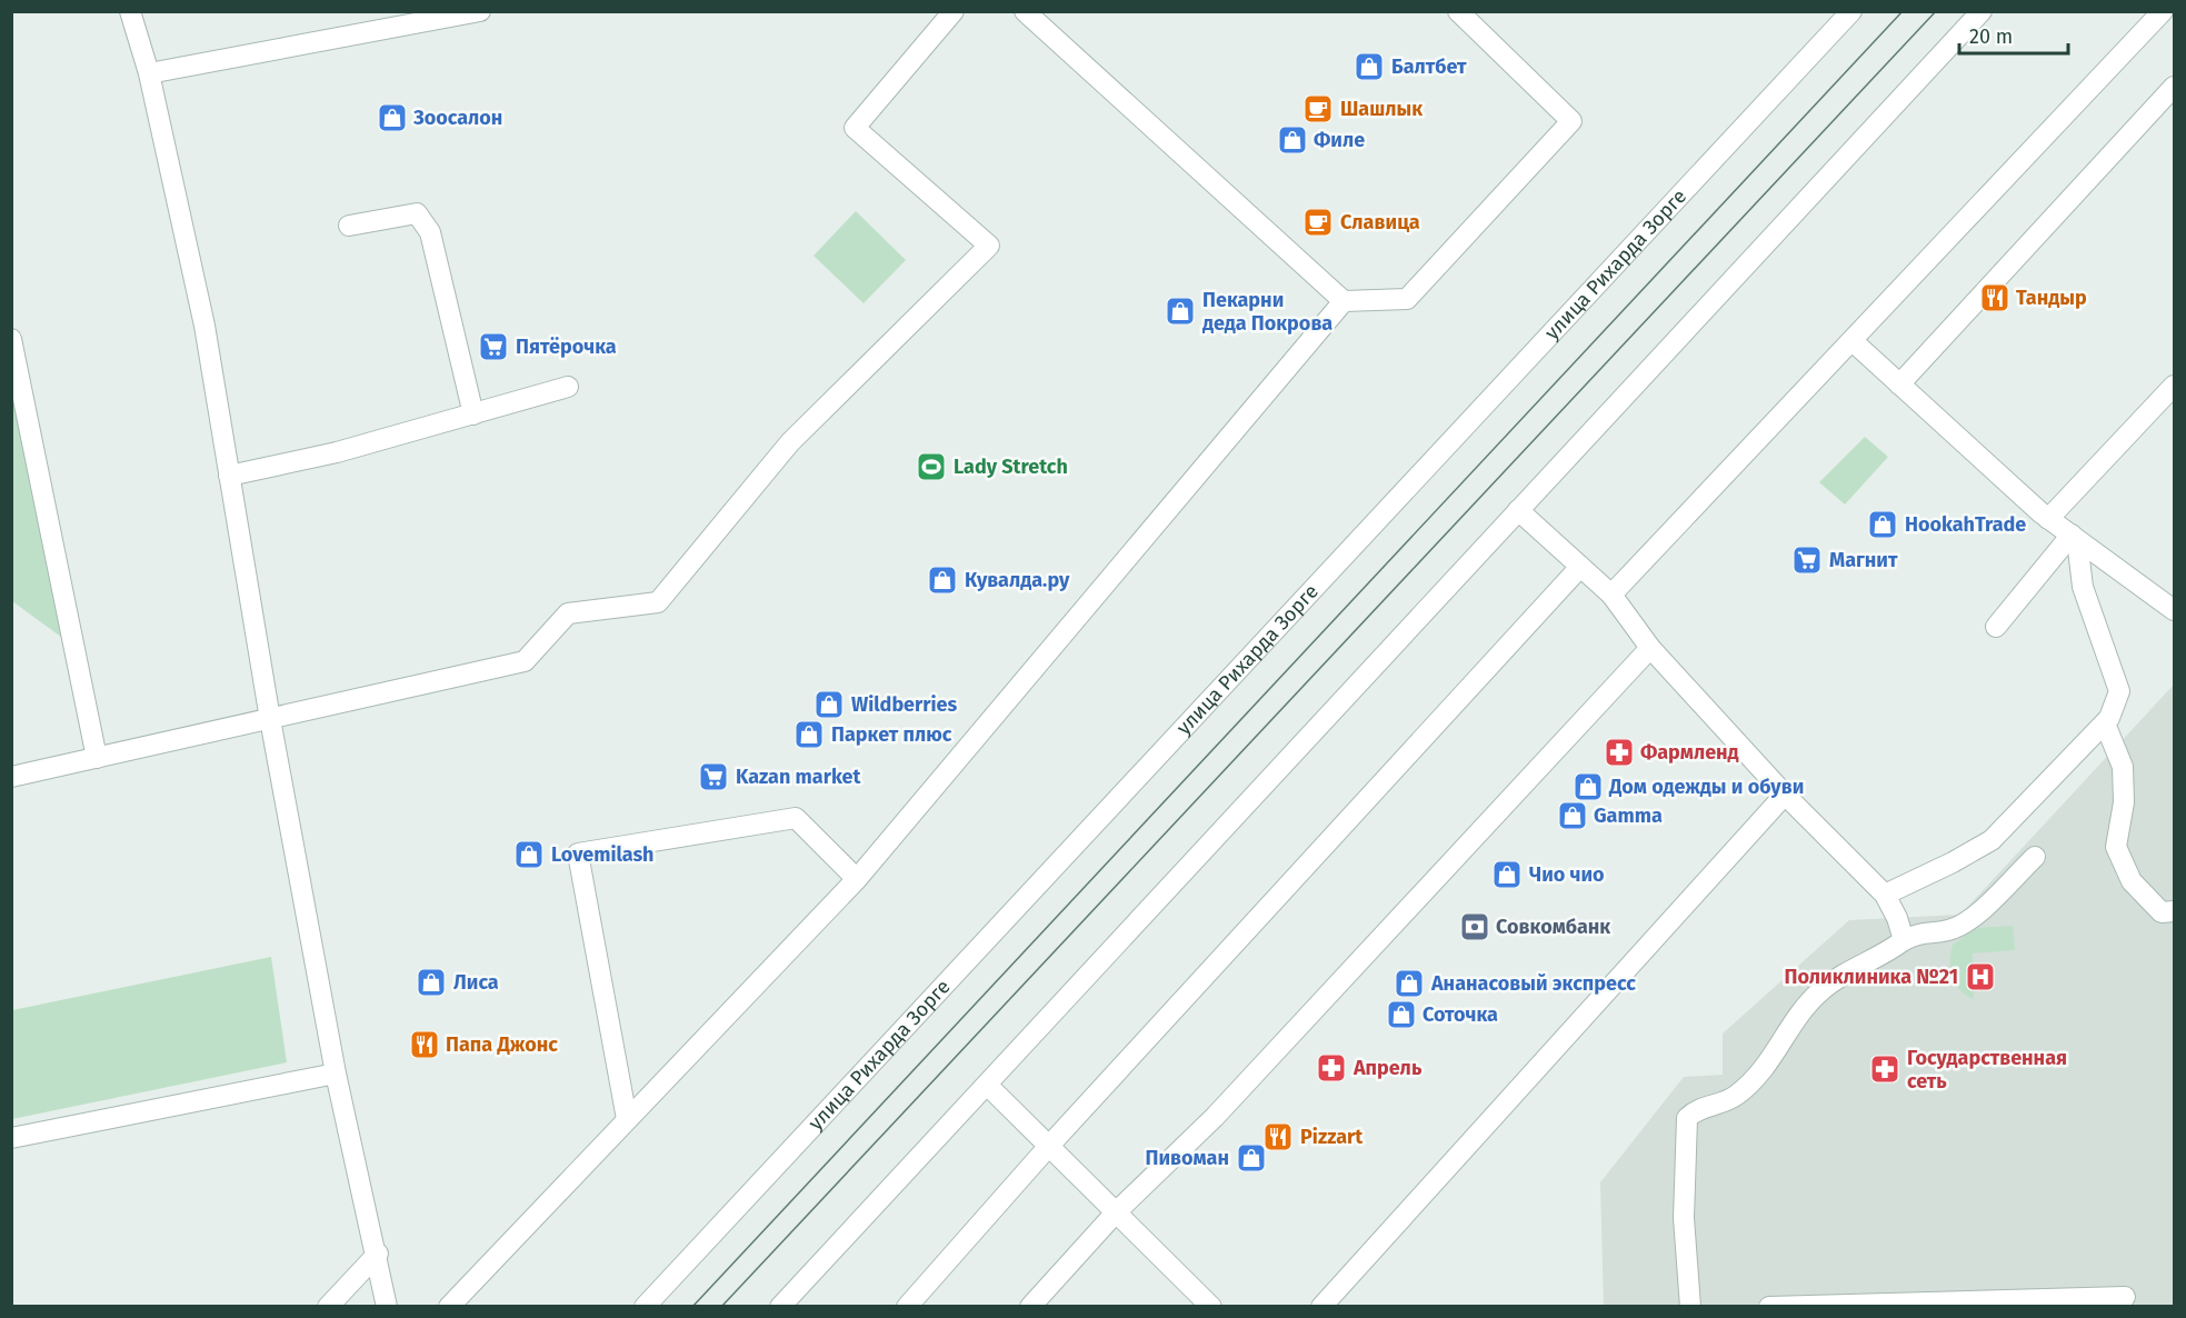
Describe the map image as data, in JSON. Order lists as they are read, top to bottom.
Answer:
{
  "streets": {
    "street": ["улица Рихарда Зорге"]
  },
  "places": {
    "shop": [
      "Балтбет",
      "Зоосалон",
      "Филе",
      "Пекарни деда Покрова",
      "HookahTrade",
      "Кувалда.ру",
      "Wildberries",
      "Паркет плюс",
      "Дом одежды и обуви",
      "Gamma",
      "Lovemilash",
      "Чио чио",
      "Лиса",
      "Ананасовый экспресс",
      "Соточка",
      "Пивоман"
    ],
    "cafe": ["Шашлык", "Славица"],
    "restaurant": ["Тандыр", "Папа Джонс", "Pizzart"],
    "supermarket": ["Пятёрочка", "Магнит", "Kazan market"],
    "sports": ["Lady Stretch"],
    "pharmacy": ["Фармленд", "Апрель", "Государственная сеть"],
    "bank": ["Совкомбанк"],
    "hospital": ["Поликлиника №21"]
  },
  "scale_bar": "20 m"
}
